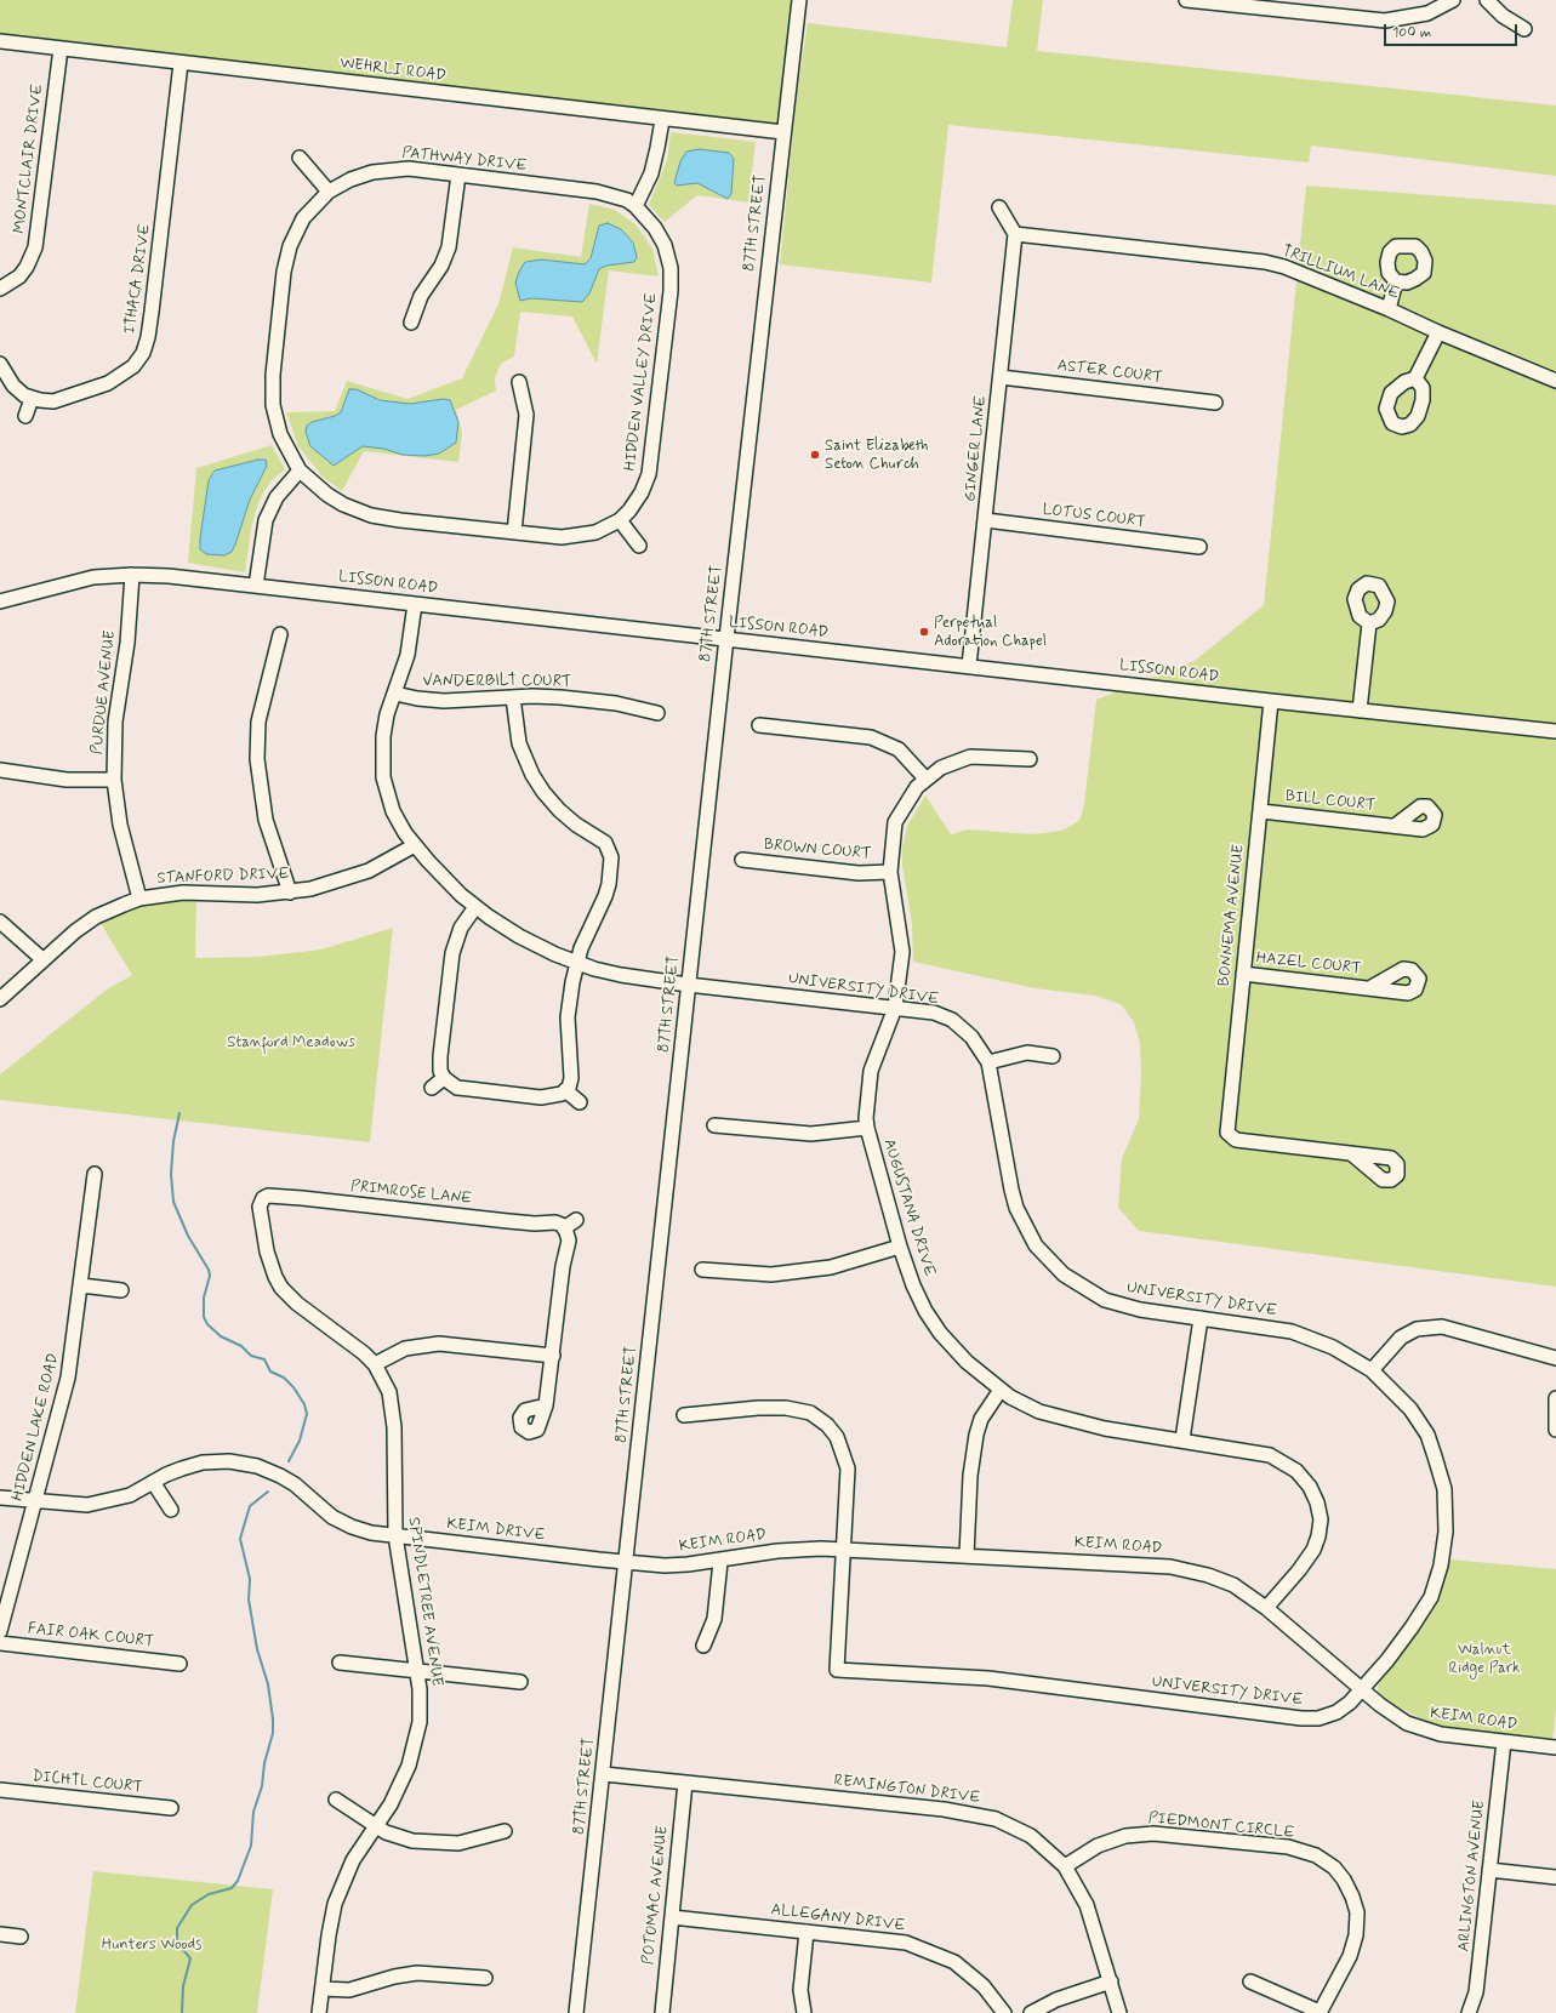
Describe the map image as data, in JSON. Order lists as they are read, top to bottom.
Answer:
{
  "streets": {
    "street": [
      "WEHRLI ROAD",
      "MONTCLAIR DRIVE",
      "PATHWAY DRIVE",
      "87TH STREET",
      "TRILLIUM LANE",
      "ITHACA DRIVE",
      "ASTER COURT",
      "HIDDEN VALLEY DRIVE",
      "GINGER LANE",
      "LOTUS COURT",
      "LISSON ROAD",
      "VANDERBILT COURT",
      "PURDUE AVENUE",
      "BILL COURT",
      "BROWN COURT",
      "STANFORD DRIVE",
      "BONNEMA AVENUE",
      "HAZEL COURT",
      "UNIVERSITY DRIVE",
      "PRIMROSE LANE",
      "AUGUSTANA DRIVE",
      "HIDDEN LAKE ROAD",
      "KEIM DRIVE",
      "KEIM ROAD",
      "SPINDLETREE AVENUE",
      "FAIR OAK COURT",
      "DICHTL COURT",
      "REMINGTON DRIVE",
      "PIEDMONT CIRCLE",
      "ARLINGTON AVENUE",
      "POTOMAC AVENUE",
      "ALLEGANY DRIVE"
    ]
  },
  "crossings": [
    ["WEHRLI ROAD", "MONTCLAIR DRIVE"],
    ["WEHRLI ROAD", "87TH STREET"],
    ["WEHRLI ROAD", "ITHACA DRIVE"],
    ["PATHWAY DRIVE", "HIDDEN VALLEY DRIVE"],
    ["87TH STREET", "LISSON ROAD"],
    ["87TH STREET", "UNIVERSITY DRIVE"],
    ["87TH STREET", "KEIM DRIVE"],
    ["87TH STREET", "KEIM ROAD"],
    ["87TH STREET", "REMINGTON DRIVE"],
    ["TRILLIUM LANE", "GINGER LANE"],
    ["ASTER COURT", "GINGER LANE"],
    ["GINGER LANE", "LOTUS COURT"],
    ["GINGER LANE", "LISSON ROAD"],
    ["LISSON ROAD", "PURDUE AVENUE"],
    ["LISSON ROAD", "BONNEMA AVENUE"],
    ["LISSON ROAD", "UNIVERSITY DRIVE"],
    ["VANDERBILT COURT", "UNIVERSITY DRIVE"],
    ["PURDUE AVENUE", "STANFORD DRIVE"],
    ["BILL COURT", "BONNEMA AVENUE"],
    ["BROWN COURT", "AUGUSTANA DRIVE"],
    ["STANFORD DRIVE", "UNIVERSITY DRIVE"],
    ["BONNEMA AVENUE", "HAZEL COURT"],
    ["UNIVERSITY DRIVE", "AUGUSTANA DRIVE"],
    ["UNIVERSITY DRIVE", "KEIM ROAD"],
    ["PRIMROSE LANE", "SPINDLETREE AVENUE"],
    ["AUGUSTANA DRIVE", "KEIM ROAD"],
    ["HIDDEN LAKE ROAD", "KEIM DRIVE"],
    ["KEIM DRIVE", "KEIM ROAD"],
    ["KEIM DRIVE", "SPINDLETREE AVENUE"],
    ["KEIM ROAD", "ARLINGTON AVENUE"],
    ["REMINGTON DRIVE", "PIEDMONT CIRCLE"],
    ["REMINGTON DRIVE", "POTOMAC AVENUE"],
    ["POTOMAC AVENUE", "ALLEGANY DRIVE"]
  ],
  "parks": ["Stanford Meadows", "Walnut Ridge Park", "Hunters Woods"],
  "places": ["Saint Elizabeth Seton Church", "Perpetual Adoration Chapel"],
  "scale_bar": "100 m"
}
